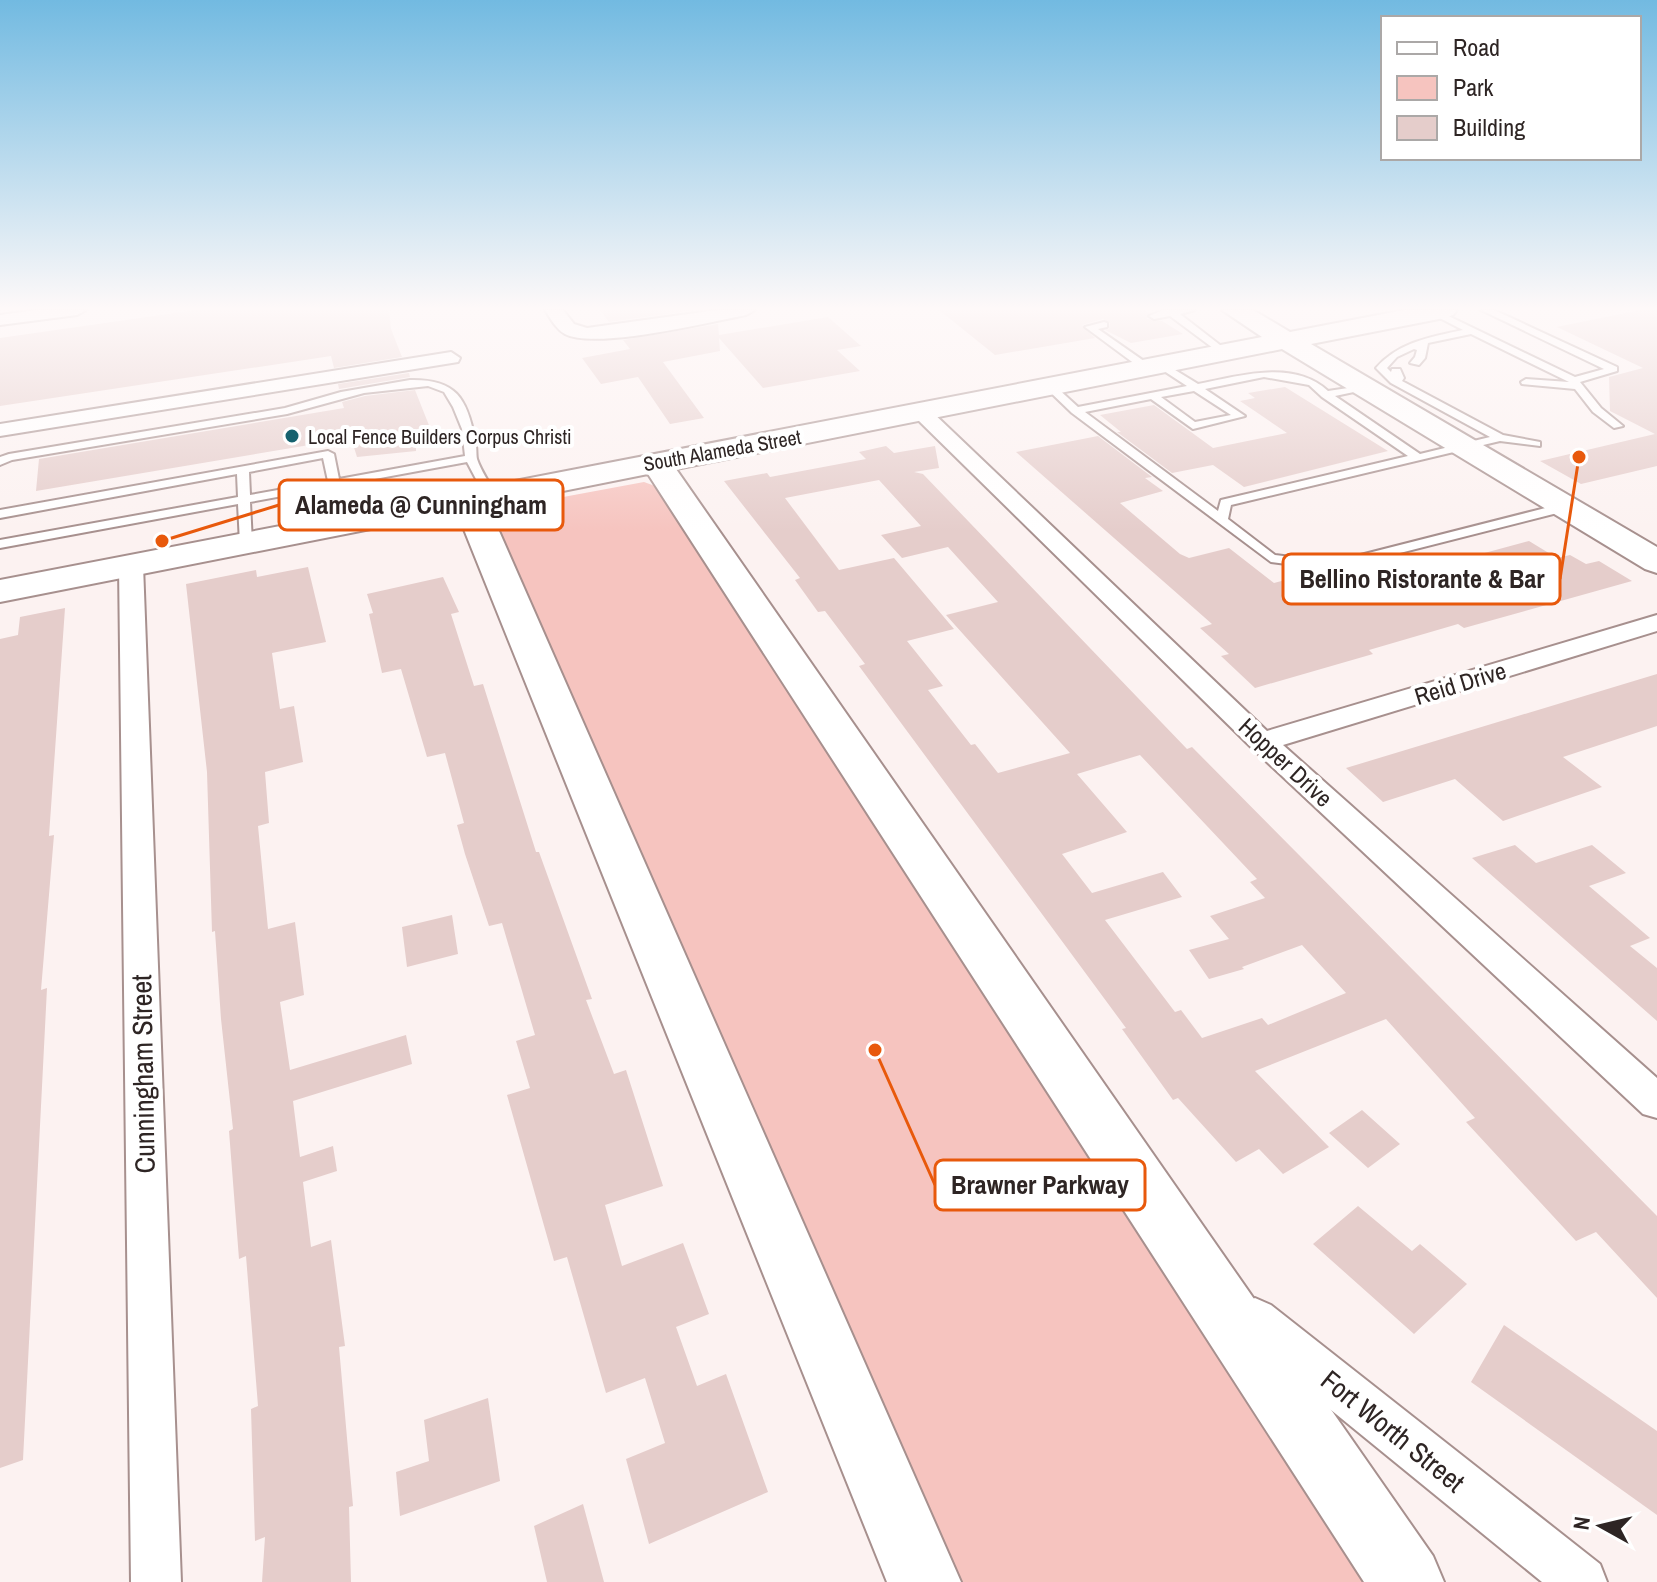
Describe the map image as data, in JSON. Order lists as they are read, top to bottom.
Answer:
{
  "streets": {
    "main road": ["South Alameda Street"],
    "street": [
      "Reid Drive",
      "Hopper Drive",
      "Cunningham Street",
      "Fort Worth Street"
    ]
  },
  "crossings": [
    ["South Alameda Street", "Hopper Drive"],
    ["South Alameda Street", "Cunningham Street"],
    ["Reid Drive", "Hopper Drive"]
  ],
  "places": [
    "Local Fence Builders Corpus Christi",
    "Bellino Ristorante & Bar",
    "Alameda @ Cunningham",
    "Brawner Parkway"
  ],
  "legend": ["Road", "Park", "Building"],
  "north": "left"
}
